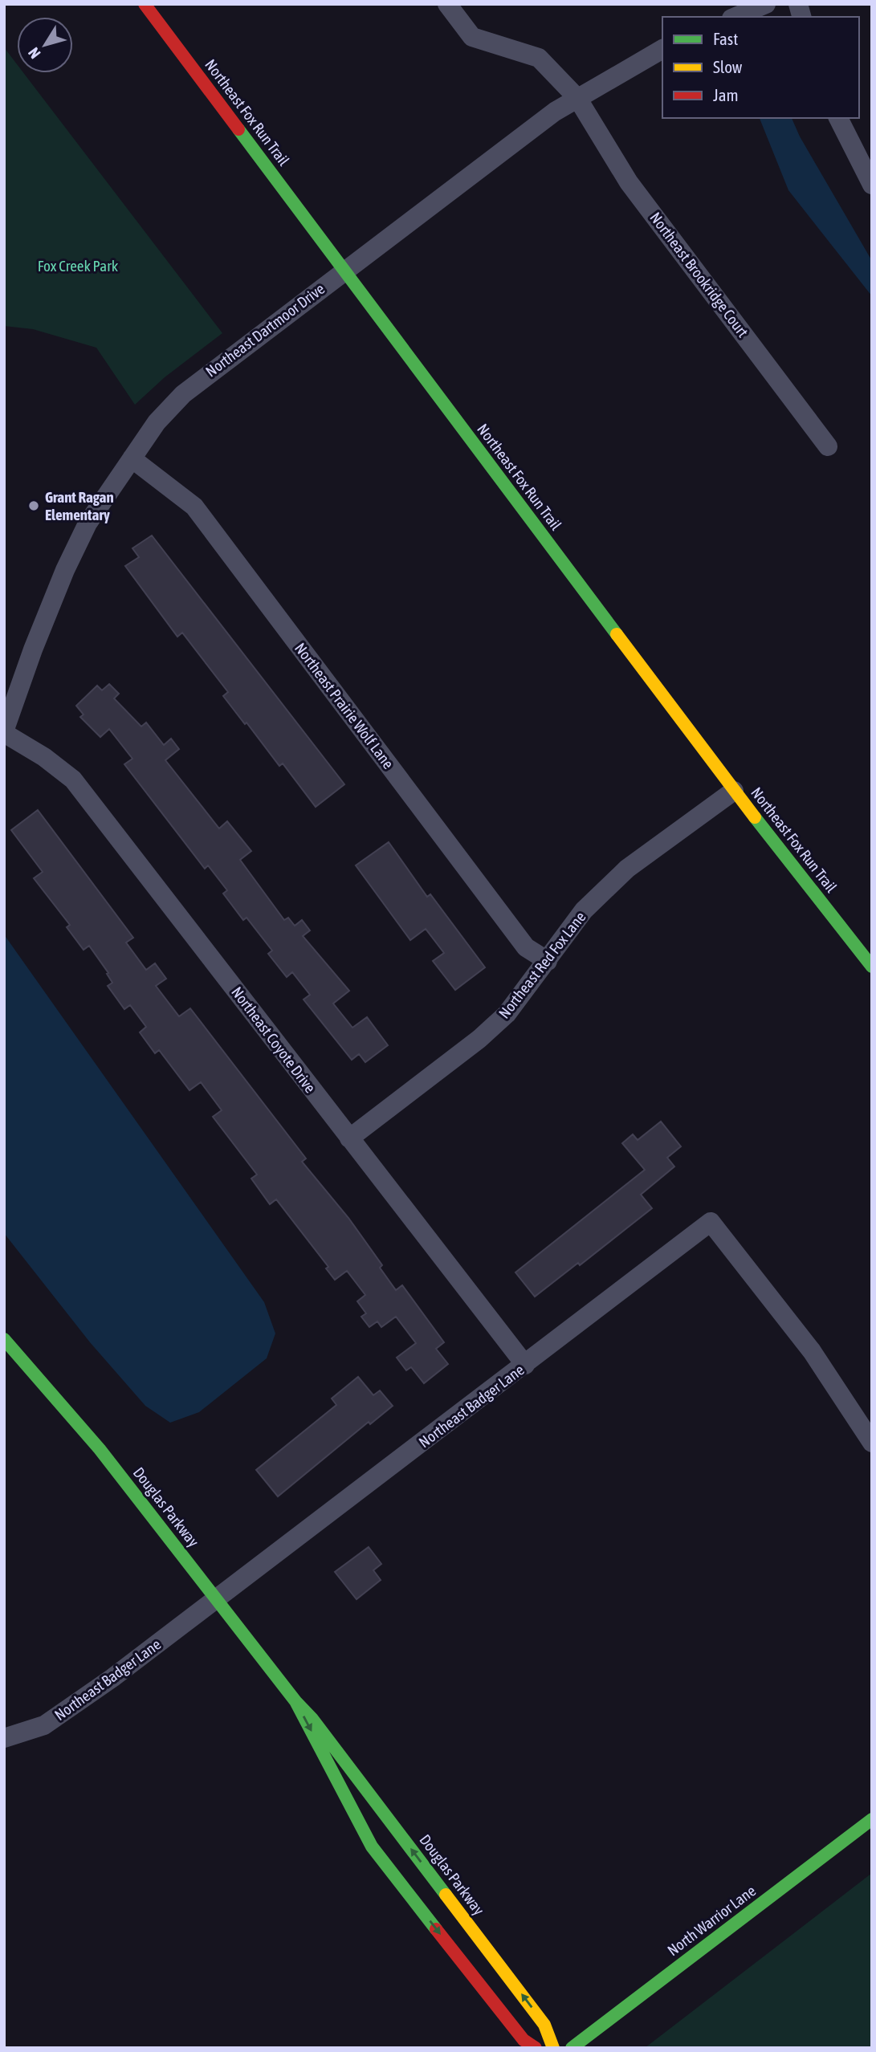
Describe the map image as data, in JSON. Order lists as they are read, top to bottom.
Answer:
{
  "streets": {
    "street": [
      "Northeast Fox Run Trail",
      "Northeast Brookridge Court",
      "Northeast Dartmoor Drive",
      "Northeast Prairie Wolf Lane",
      "Northeast Red Fox Lane",
      "Northeast Coyote Drive",
      "Northeast Badger Lane",
      "Douglas Parkway",
      "North Warrior Lane"
    ]
  },
  "crossings": [
    ["Northeast Fox Run Trail", "Northeast Dartmoor Drive"],
    ["Northeast Fox Run Trail", "Northeast Red Fox Lane"],
    ["Northeast Brookridge Court", "Northeast Dartmoor Drive"],
    ["Northeast Dartmoor Drive", "Northeast Prairie Wolf Lane"],
    ["Northeast Dartmoor Drive", "Northeast Coyote Drive"],
    ["Northeast Prairie Wolf Lane", "Northeast Red Fox Lane"],
    ["Northeast Red Fox Lane", "Northeast Coyote Drive"],
    ["Northeast Coyote Drive", "Northeast Badger Lane"],
    ["Northeast Badger Lane", "Douglas Parkway"]
  ],
  "parks": ["Fox Creek Park"],
  "places": ["Grant Ragan Elementary"],
  "legend": ["Fast", "Slow", "Jam"],
  "north": "bottom left"
}
